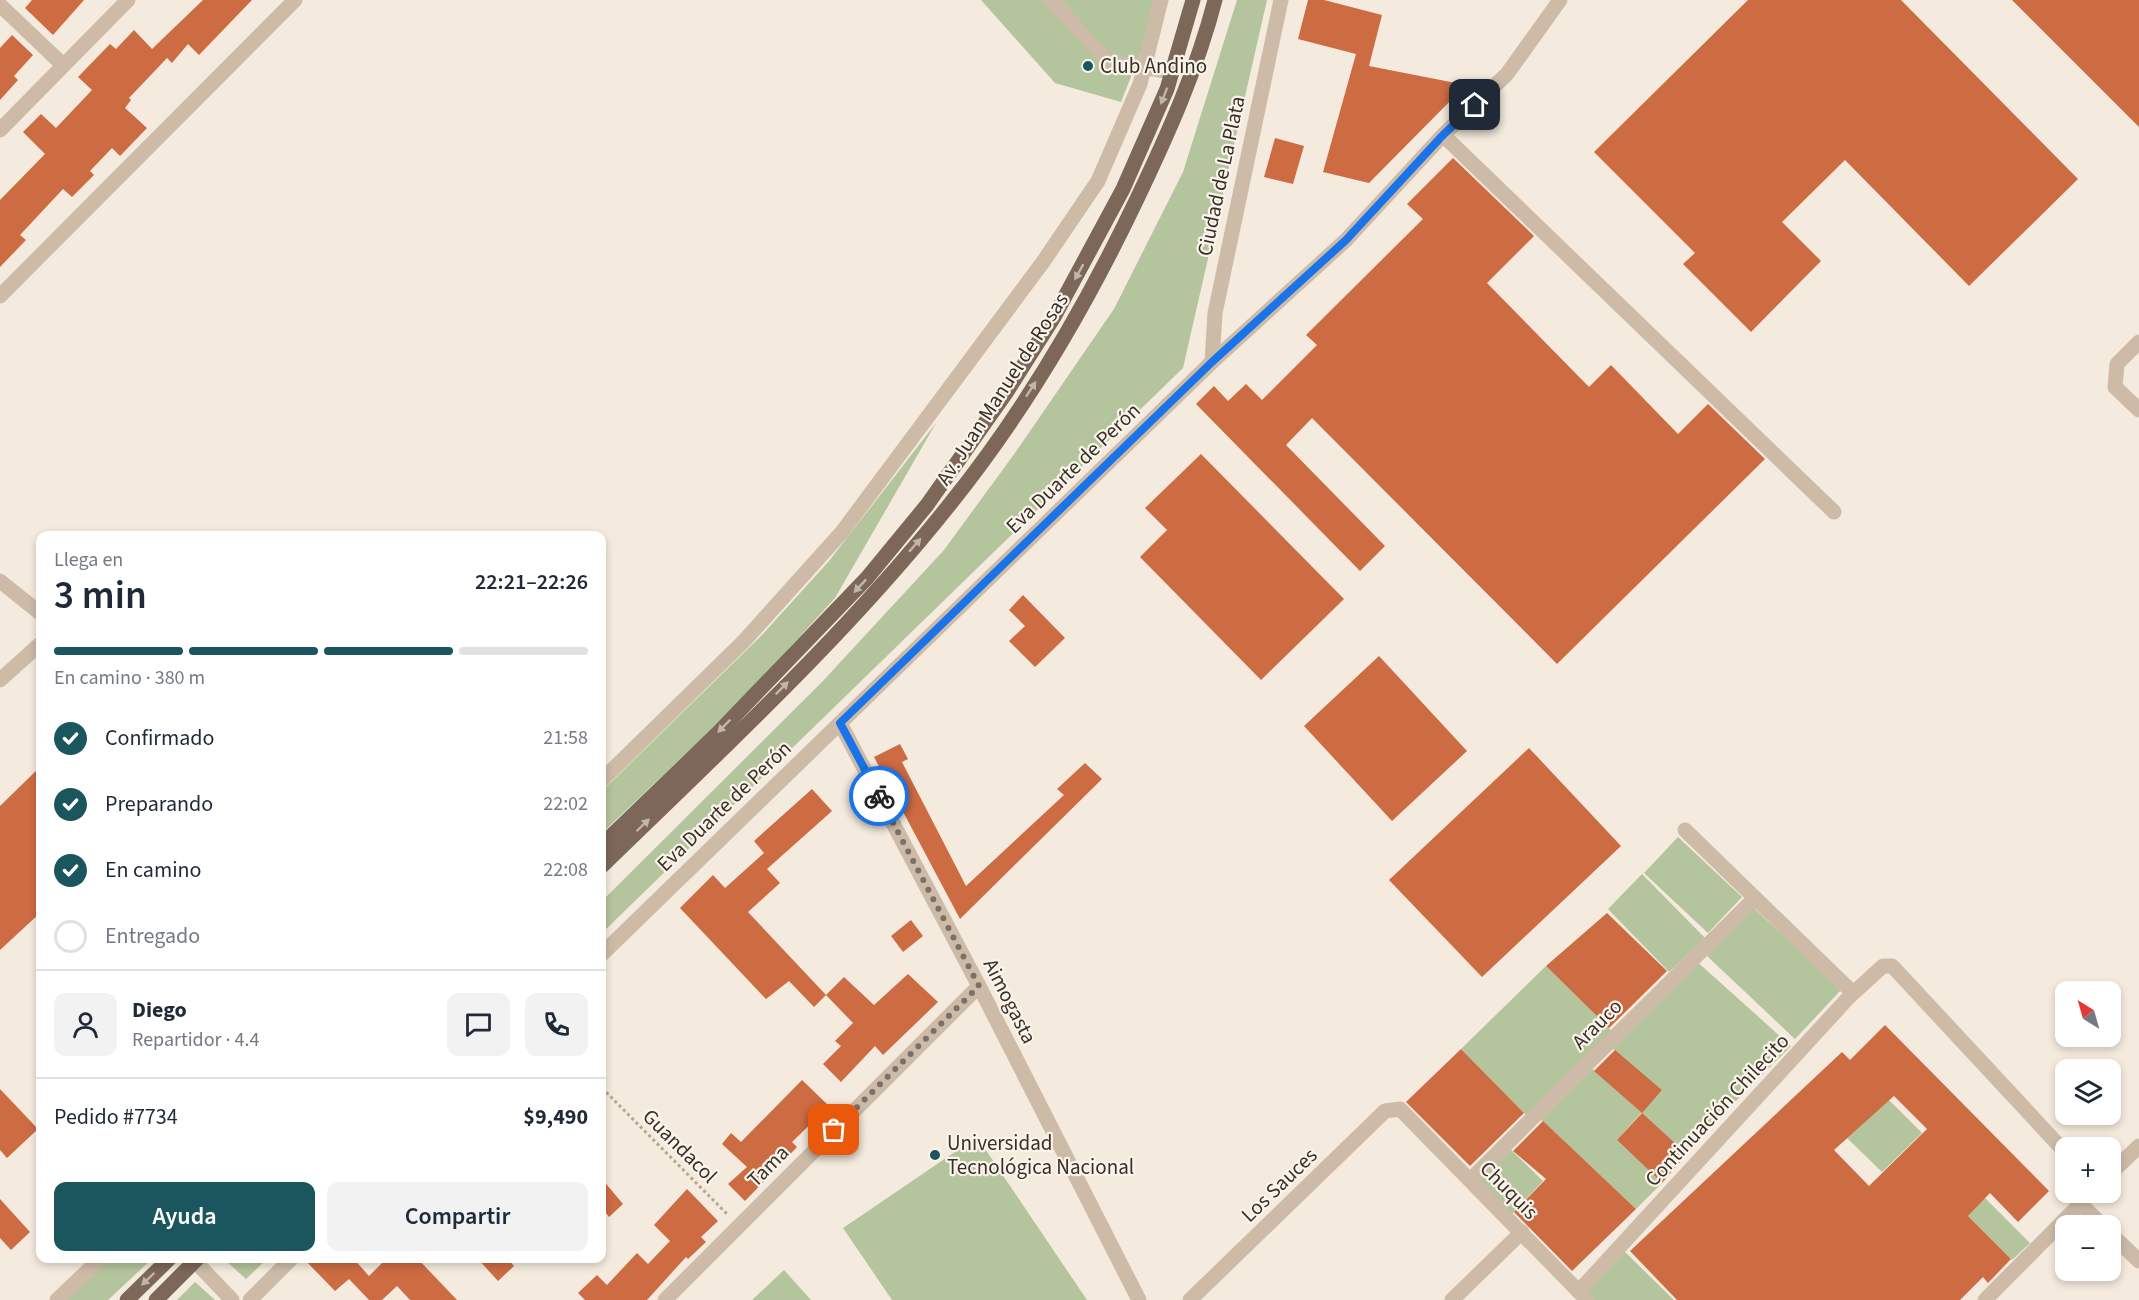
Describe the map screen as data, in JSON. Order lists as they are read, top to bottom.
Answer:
{
  "streets": {
    "main road": ["Av. Juan Manuel de Rosas"],
    "street": [
      "Ciudad de La Plata",
      "Eva Duarte de Perón",
      "Aimogasta",
      "Arauco",
      "Continuación Chilecito",
      "Tama",
      "Los Sauces",
      "Chuquis"
    ],
    "path": ["Guandacol"]
  },
  "crossings": [
    ["Ciudad de La Plata", "Eva Duarte de Perón"],
    ["Eva Duarte de Perón", "Aimogasta"],
    ["Aimogasta", "Tama"],
    ["Arauco", "Chuquis"],
    ["Continuación Chilecito", "Chuquis"],
    ["Guandacol", "Tama"],
    ["Los Sauces", "Chuquis"]
  ],
  "places": ["Club Andino", "Universidad Tecnológica Nacional"],
  "north": "top left",
  "page": {
    "heading": ["3 min", "Llega en", "22:21–22:26"],
    "panel": [
      "Diego",
      "Repartidor · 4.4",
      "Pedido #7734",
      "$9,490"
    ],
    "bar": "En camino · 380 m",
    "list": [
      ["Confirmado", "21:58"],
      ["Preparando", "22:02"],
      ["En camino", "22:08"],
      "Entregado"
    ],
    "map_buttons": ["+", "−"],
    "buttons": ["Ayuda", "Compartir"]
  }
}
